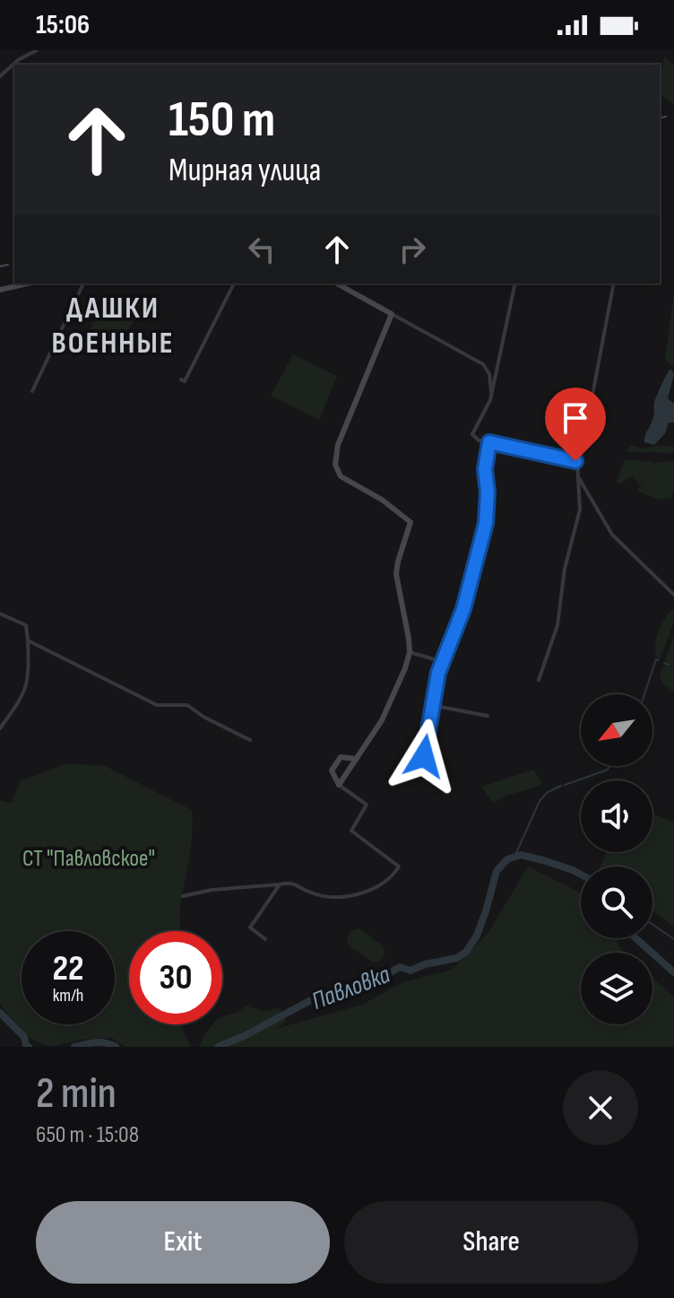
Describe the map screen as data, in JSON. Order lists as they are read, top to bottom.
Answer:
{
  "districts": ["ДАШКИ ВОЕННЫЕ"],
  "water": ["Павловка"],
  "parks": ["СТ \"Павловское\""],
  "north": "bottom left",
  "page": {
    "status": "15:06",
    "turn": ["150 m", "Мирная улица"],
    "speed": "22 km/h",
    "limit": "30",
    "heading": ["2 min", "650 m · 15:08"],
    "buttons": ["Exit", "Share"]
  }
}
